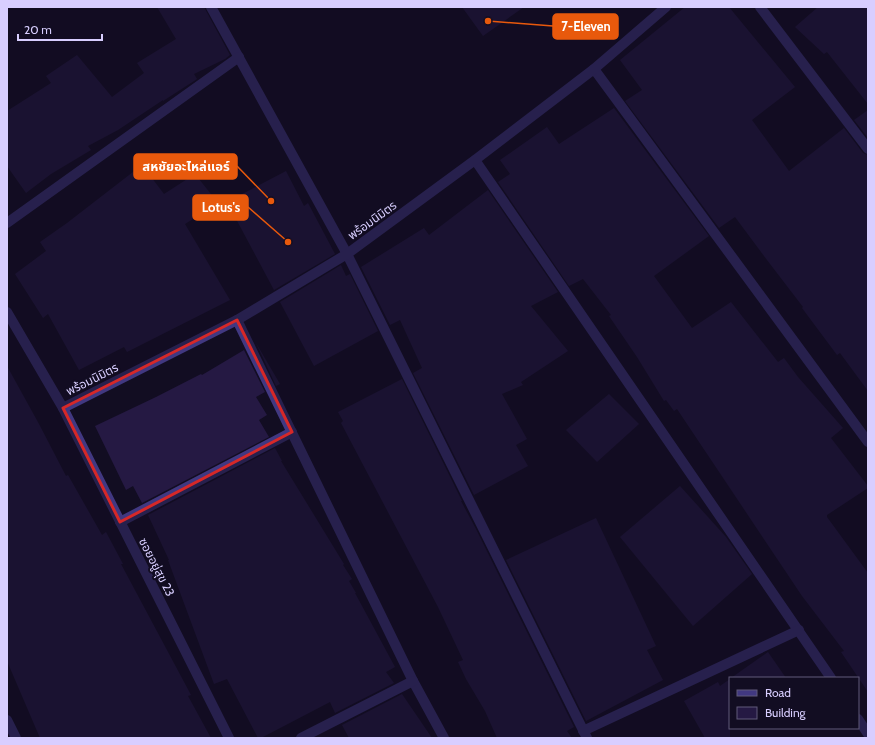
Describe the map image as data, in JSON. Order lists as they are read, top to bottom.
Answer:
{
  "streets": {
    "street": ["พร้อมนิมิตร", "ซอยอยู่สุข 23"]
  },
  "crossings": [
    ["พร้อมนิมิตร", "ซอยอยู่สุข 23"]
  ],
  "places": ["7-Eleven", "สหชัยอะไหล่แอร์", "Lotus's"],
  "legend": ["Road", "Building"],
  "scale_bar": "20 m"
}
